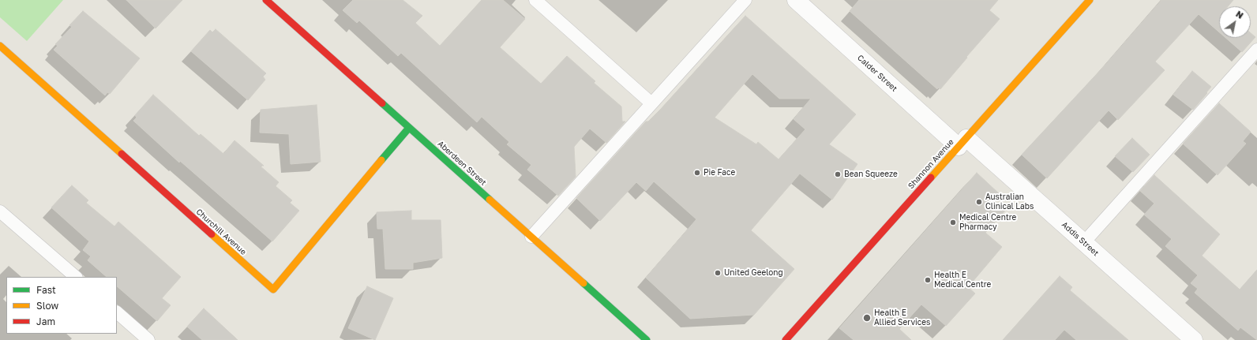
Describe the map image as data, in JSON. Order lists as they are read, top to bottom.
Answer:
{
  "streets": {
    "main road": ["Aberdeen Street", "Shannon Avenue", "Churchill Avenue"],
    "street": ["Calder Street", "Addis Street"]
  },
  "crossings": [
    ["Calder Street", "Shannon Avenue"],
    ["Calder Street", "Addis Street"],
    ["Aberdeen Street", "Churchill Avenue"],
    ["Shannon Avenue", "Addis Street"]
  ],
  "places": [
    "Pie Face",
    "Bean Squeeze",
    "Australian Clinical Labs",
    "Medical Centre Pharmacy",
    "United Geelong",
    "Health E Medical Centre",
    "Health E Allied Services"
  ],
  "legend": ["Fast", "Slow", "Jam"],
  "north": "top right"
}
